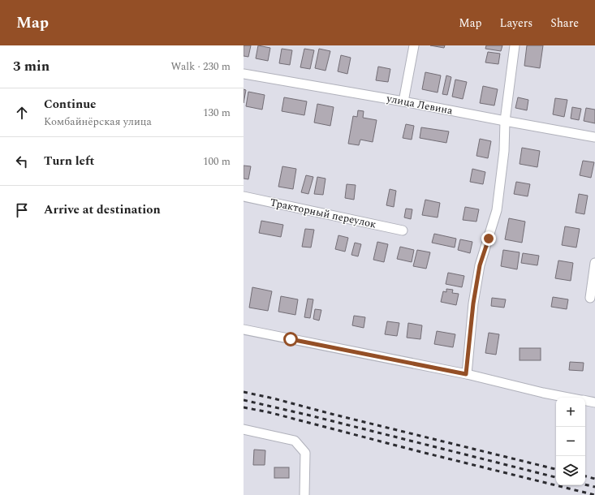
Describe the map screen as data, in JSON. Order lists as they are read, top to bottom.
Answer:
{
  "streets": {
    "street": ["улица Левина", "Тракторный переулок"]
  },
  "page": {
    "header": "Map",
    "nav": ["Map", "Layers", "Share"],
    "heading": ["3 min", "Walk · 230 m"],
    "list": [
      ["Continue", "Комбайнёрская улица", "130 m"],
      ["Turn left", "100 m"],
      "Arrive at destination"
    ],
    "map_buttons": ["+", "−"]
  }
}
